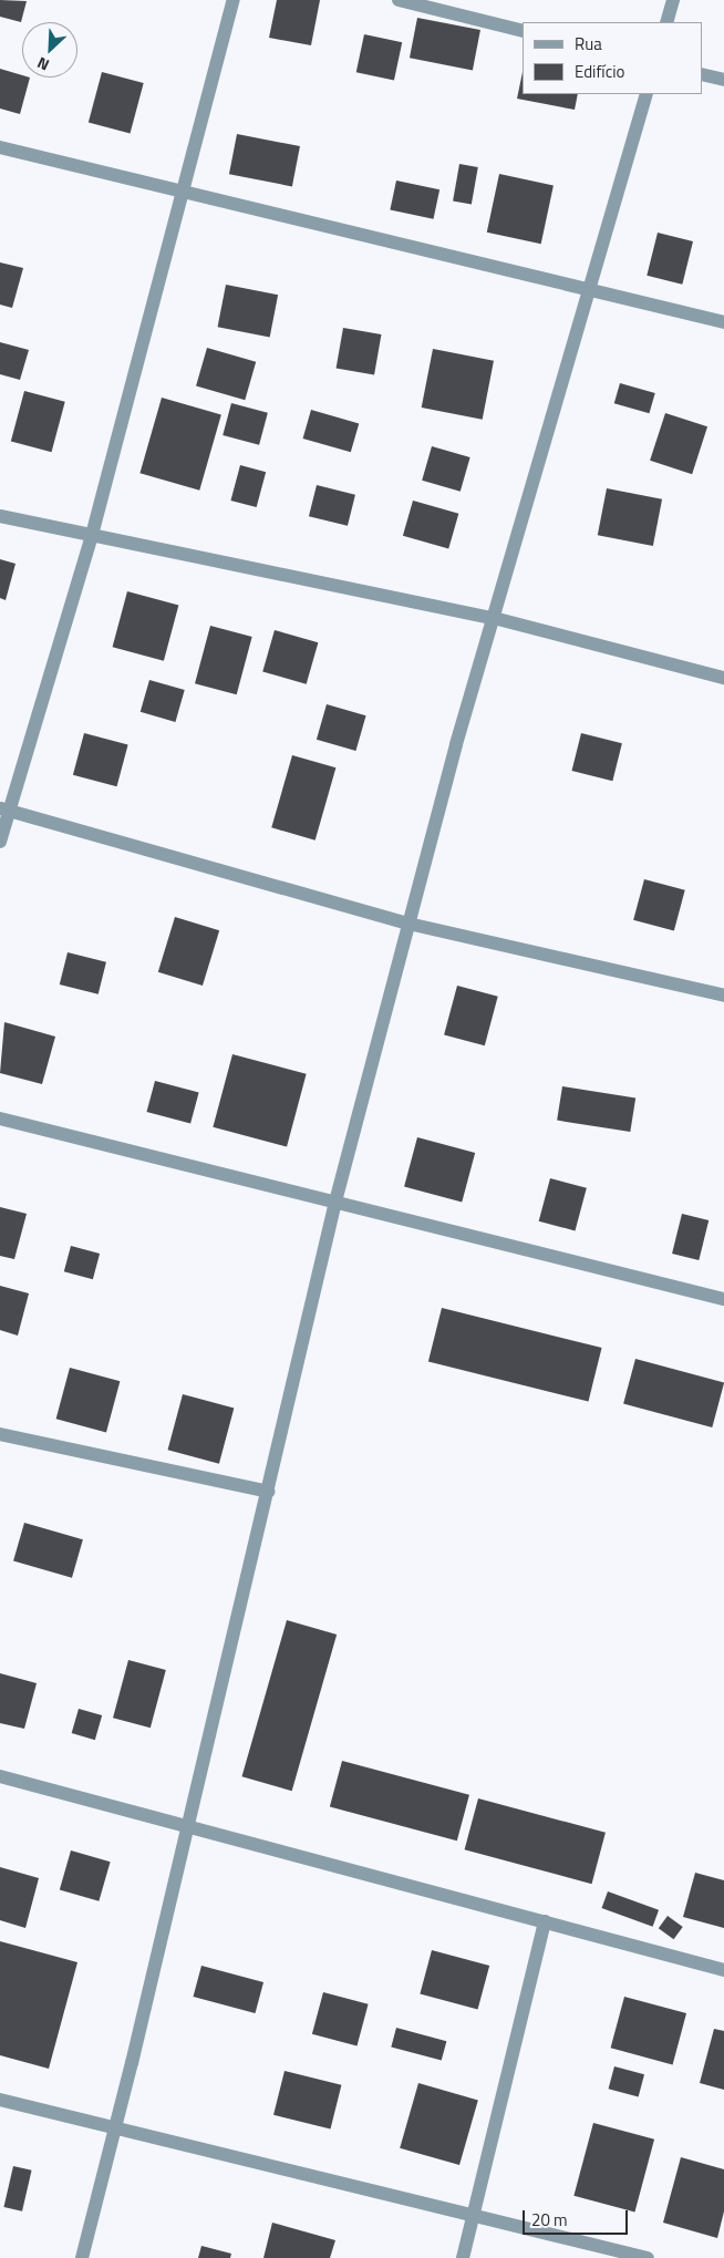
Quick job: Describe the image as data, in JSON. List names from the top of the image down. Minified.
{"legend":["Rua","Edifício"],"scale_bar":"20 m","north":"bottom left"}
